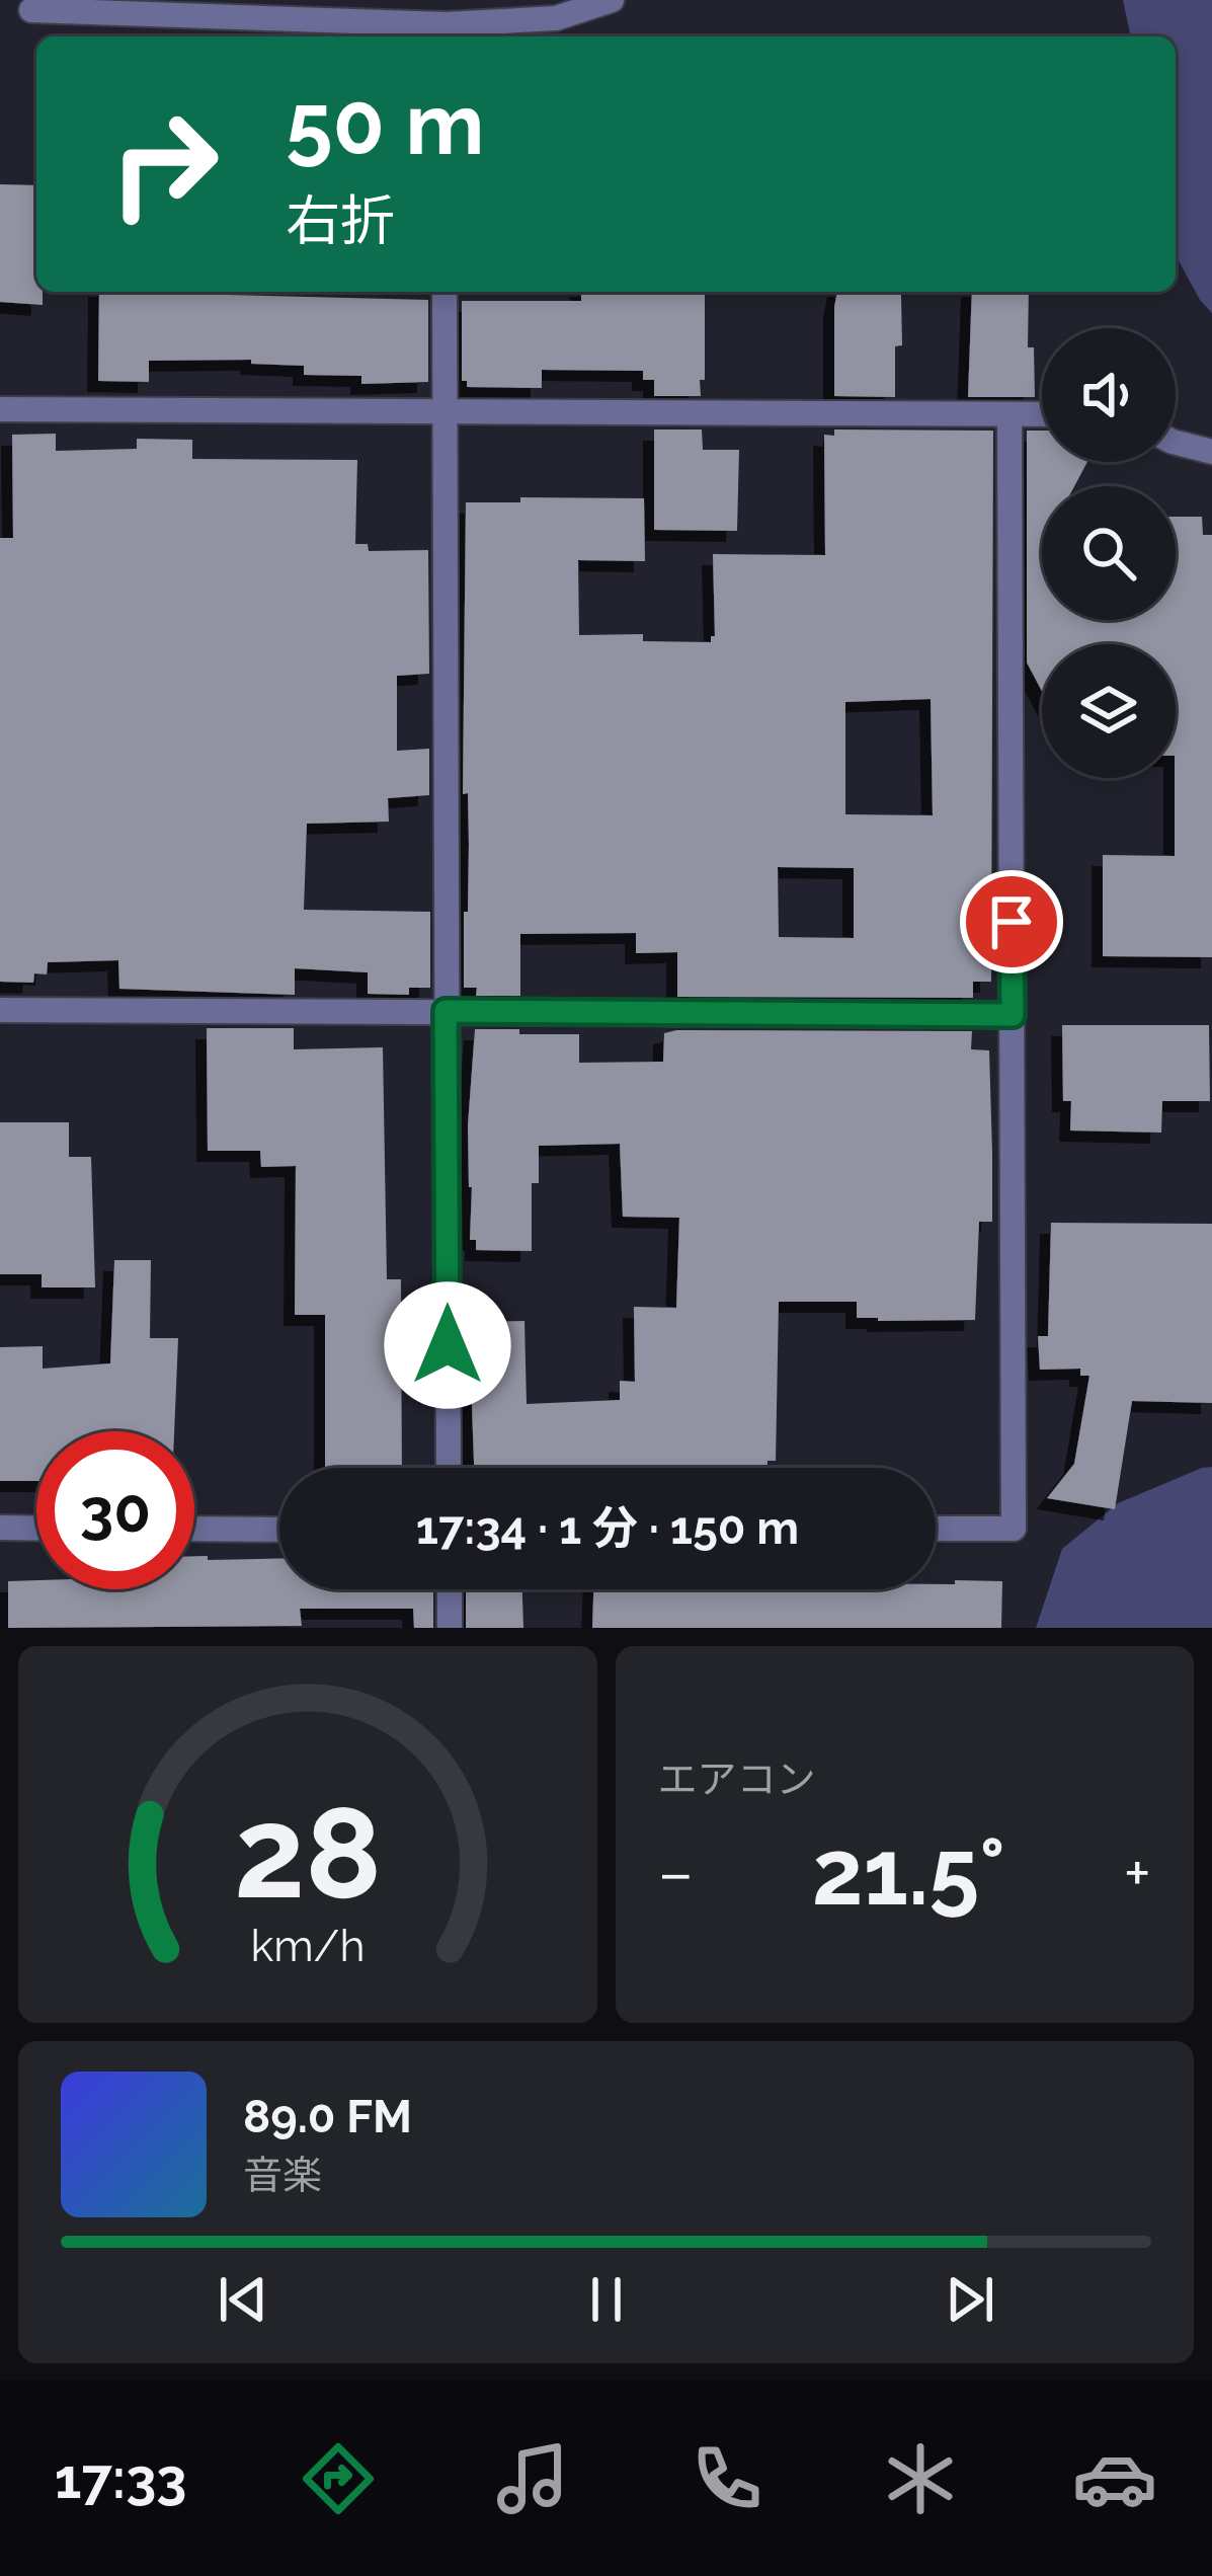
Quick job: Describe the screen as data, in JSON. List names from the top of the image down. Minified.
{"page":{"turn":["50 m","右折"],"limit":"30","trip":"17:34 · 1 分 · 150 m","tile":"エアコン","heat":["−","21.5°","+"],"song":["89.0 FM","音楽"],"tabs":"17:33","gauge":["28","km/h"]}}
